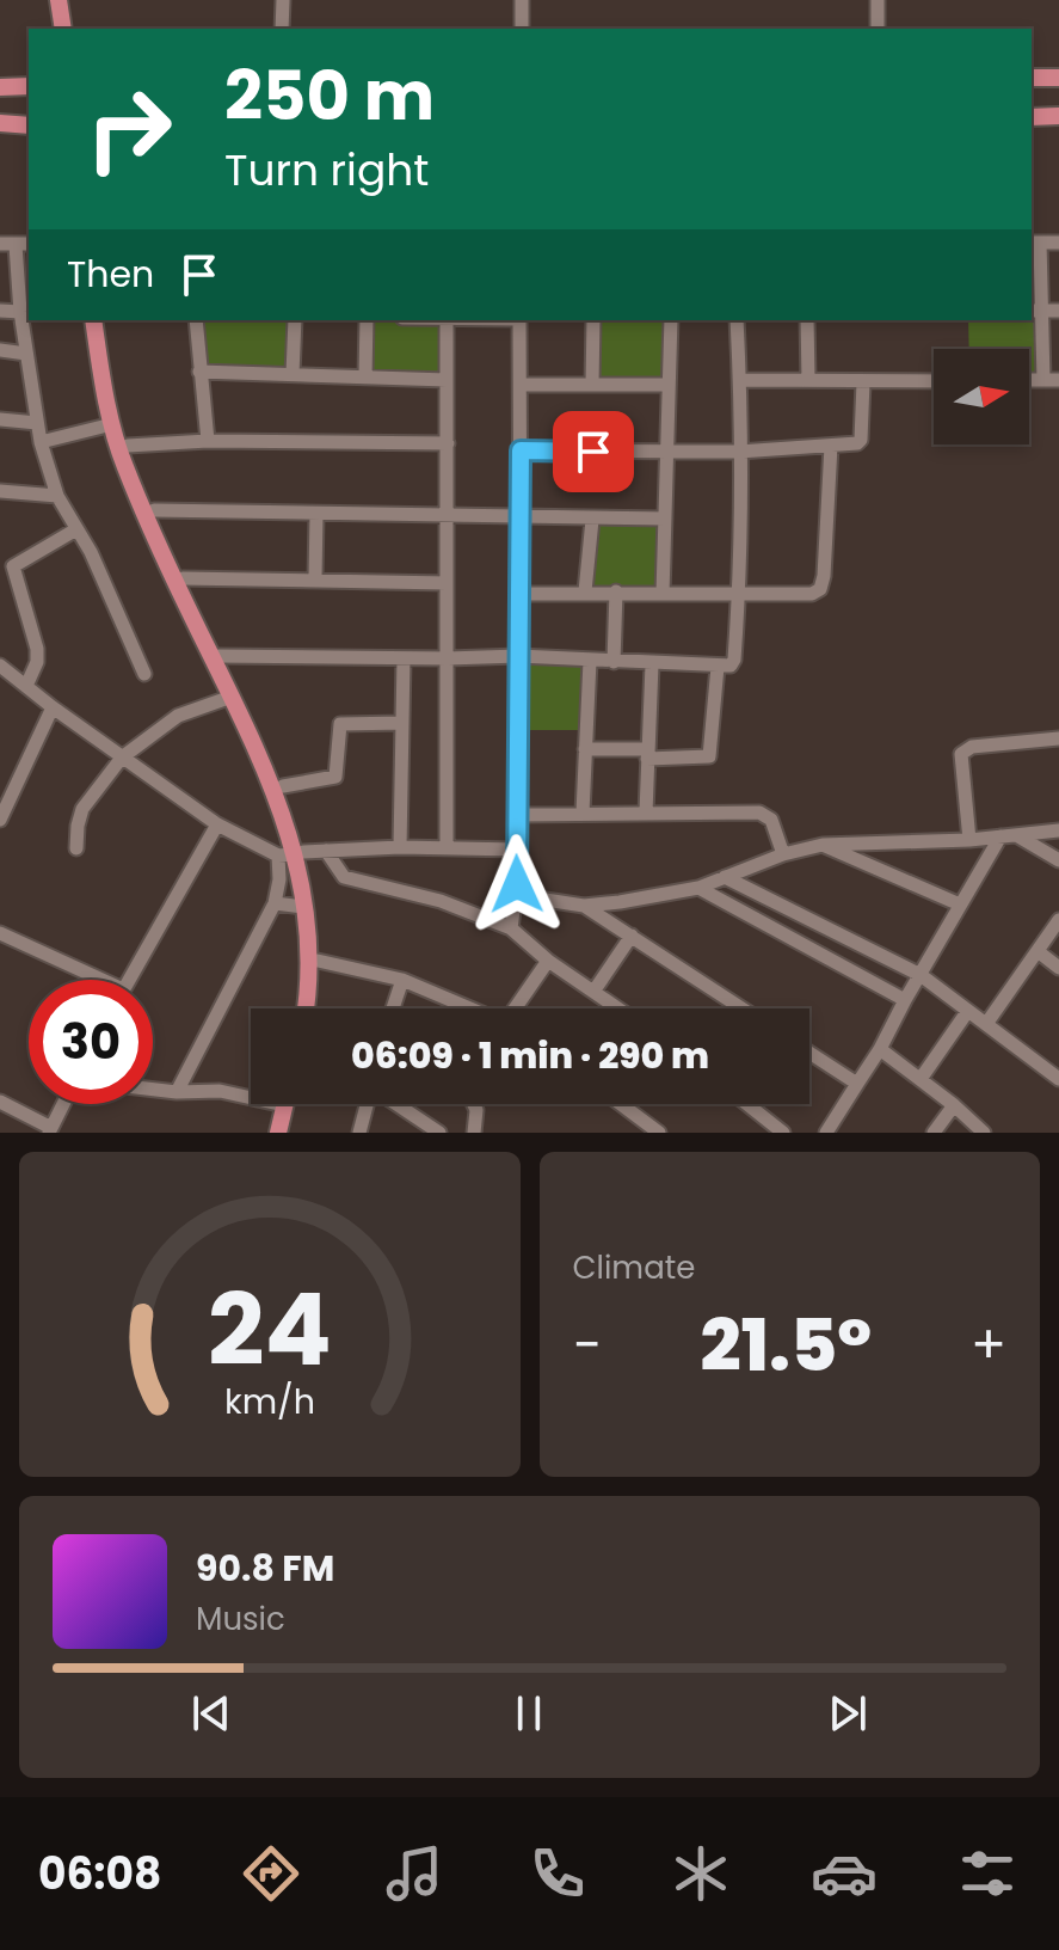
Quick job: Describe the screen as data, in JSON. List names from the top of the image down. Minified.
{"north":"right","page":{"turn":["250 m","Turn right"],"then":"Then","limit":"30","trip":"06:09 · 1 min · 290 m","tile":"Climate","heat":["−","21.5°","+"],"song":["90.8 FM","Music"],"tabs":"06:08","gauge":["24","km/h"]}}
